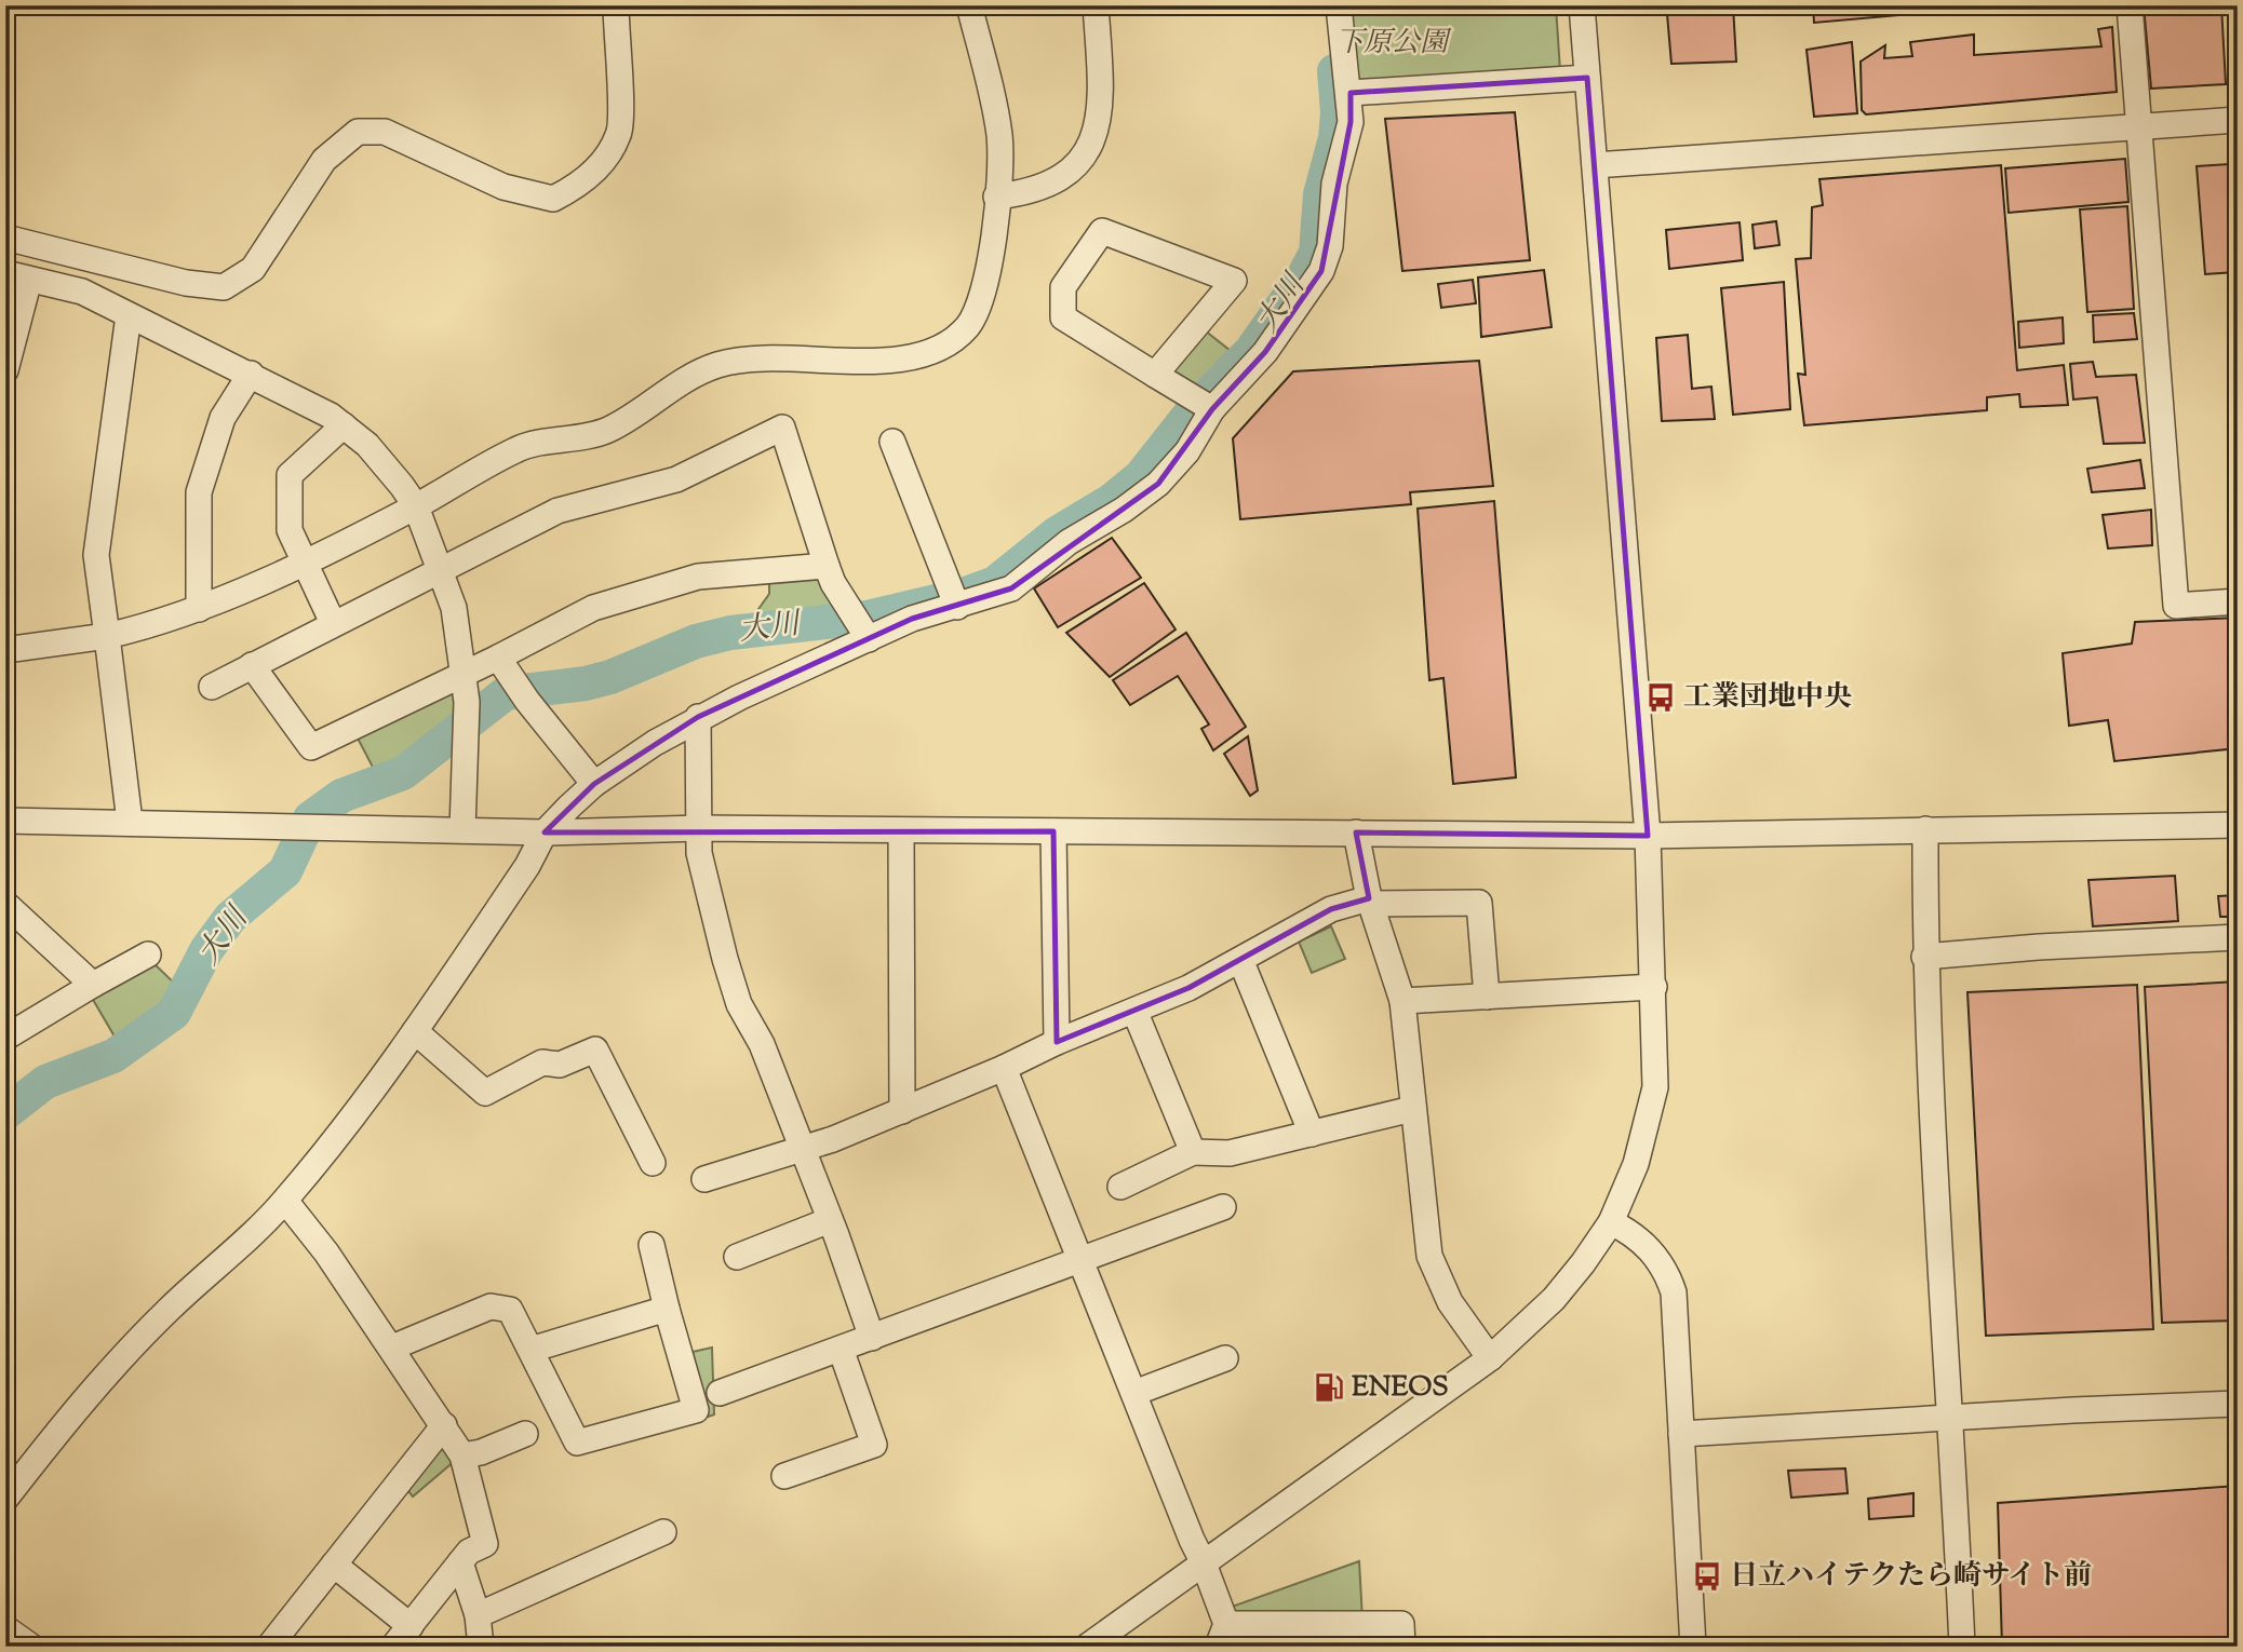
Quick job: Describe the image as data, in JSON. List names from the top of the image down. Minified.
{"water":["大川"],"parks":["下原公園"],"places":{"bus stop":["工業団地中央","日立ハイテクたら崎サイト前"],"fuel station":["ENEOS"]}}
